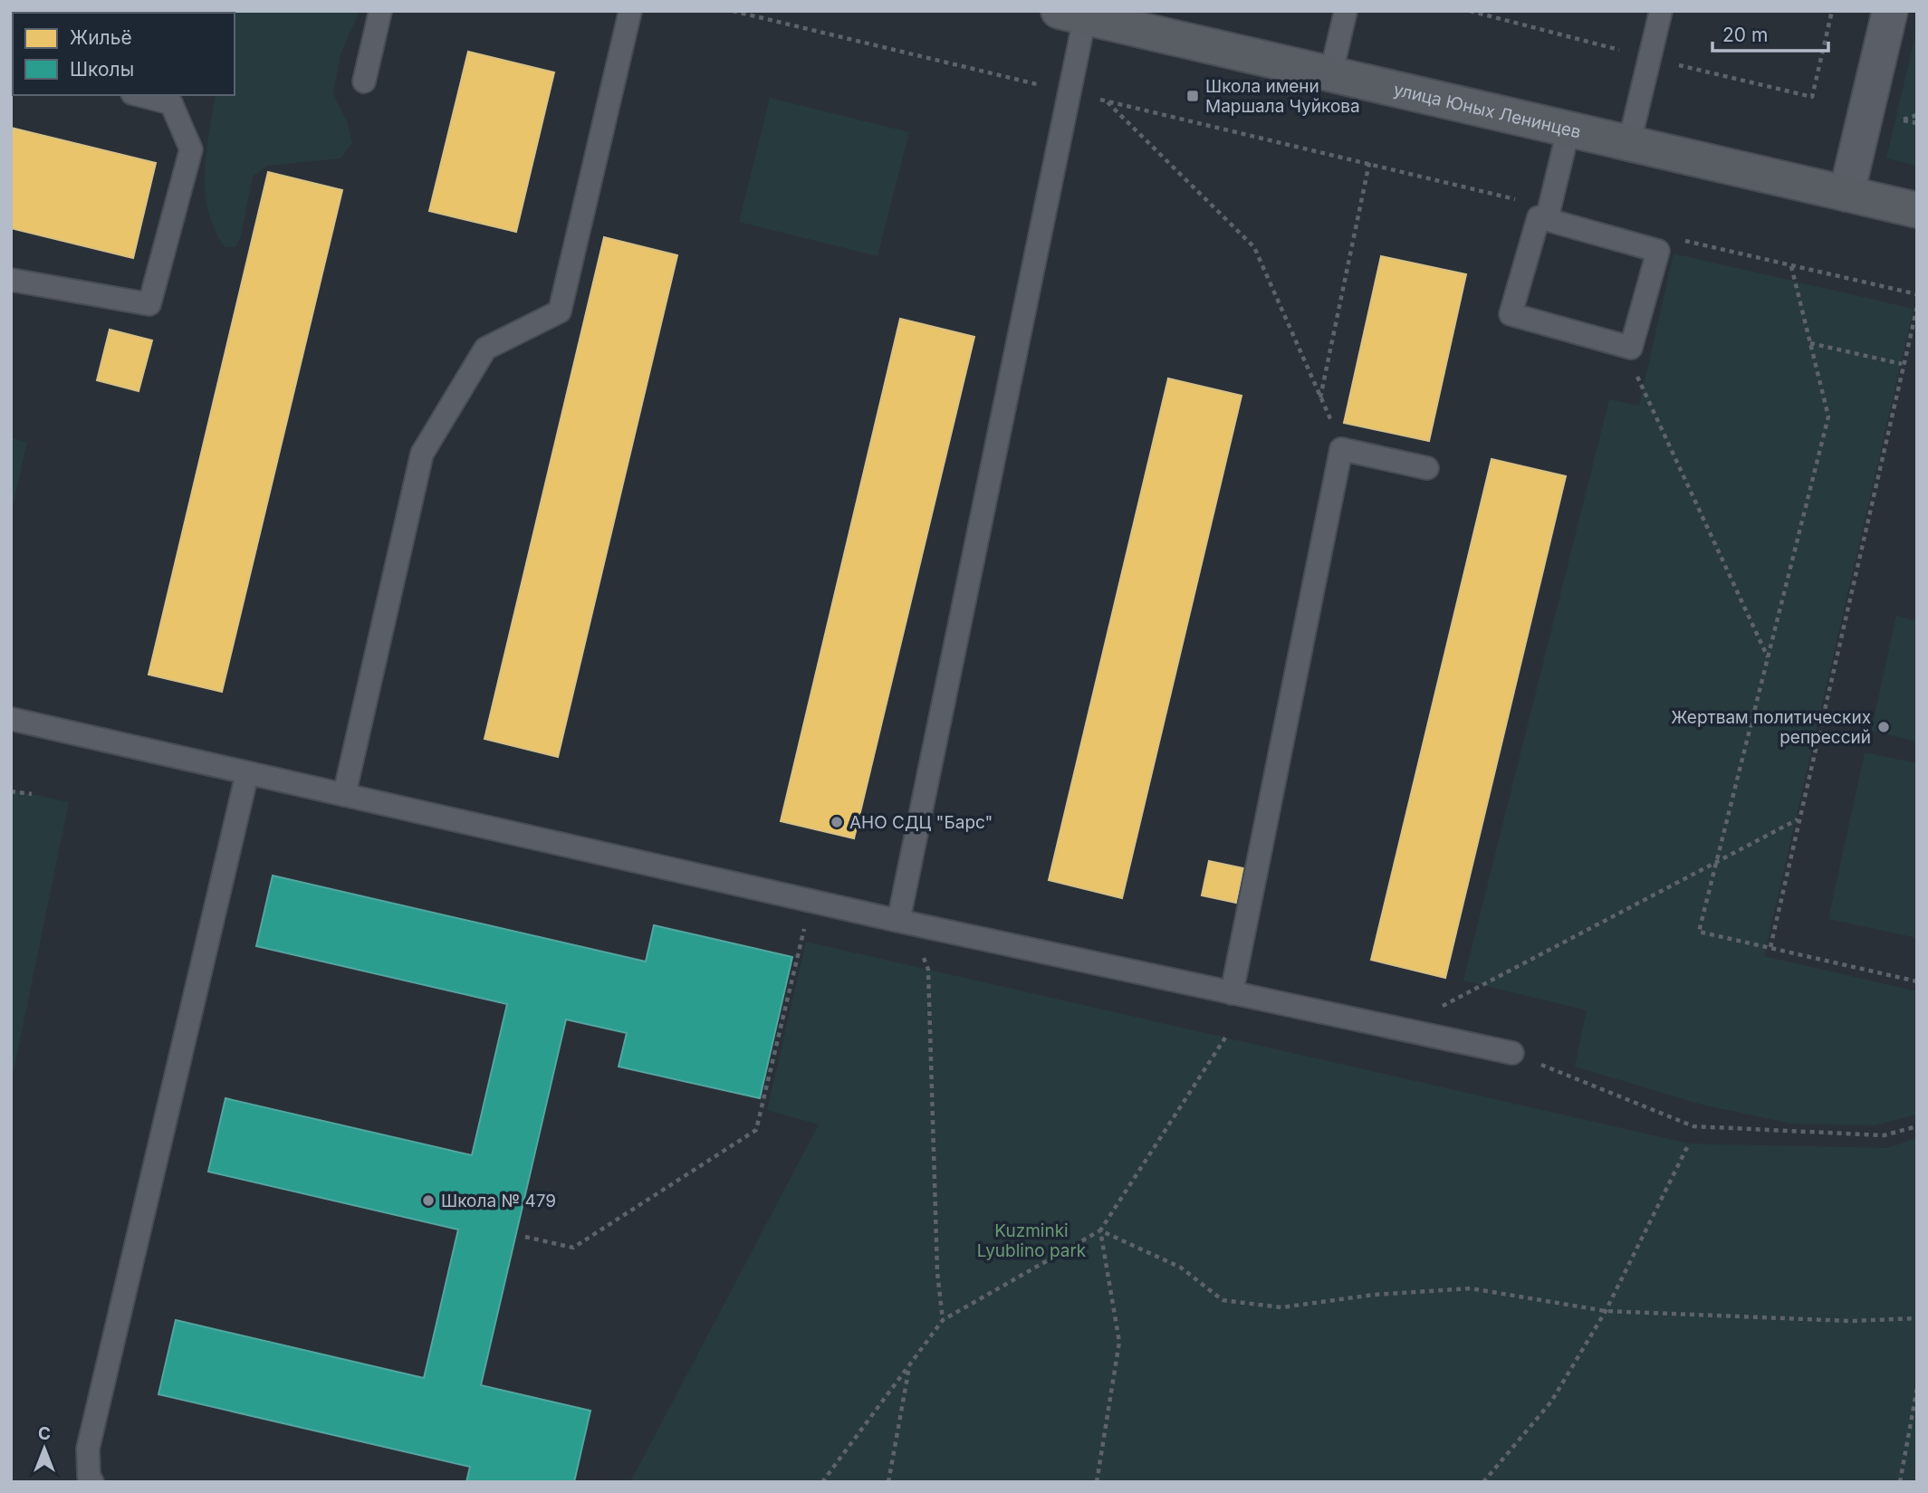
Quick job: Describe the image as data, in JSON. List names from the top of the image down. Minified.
{"streets":{"main road":["улица Юных Ленинцев"]},"parks":["Kuzminki Lyublino park"],"places":{"transit":["Школа имени Маршала Чуйкова"],"other":["Жертвам политических репрессий","АНО СДЦ \"Барс\"","Школа № 479"]},"legend":["Жильё","Школы"],"scale_bar":"20 m","north":"top"}
